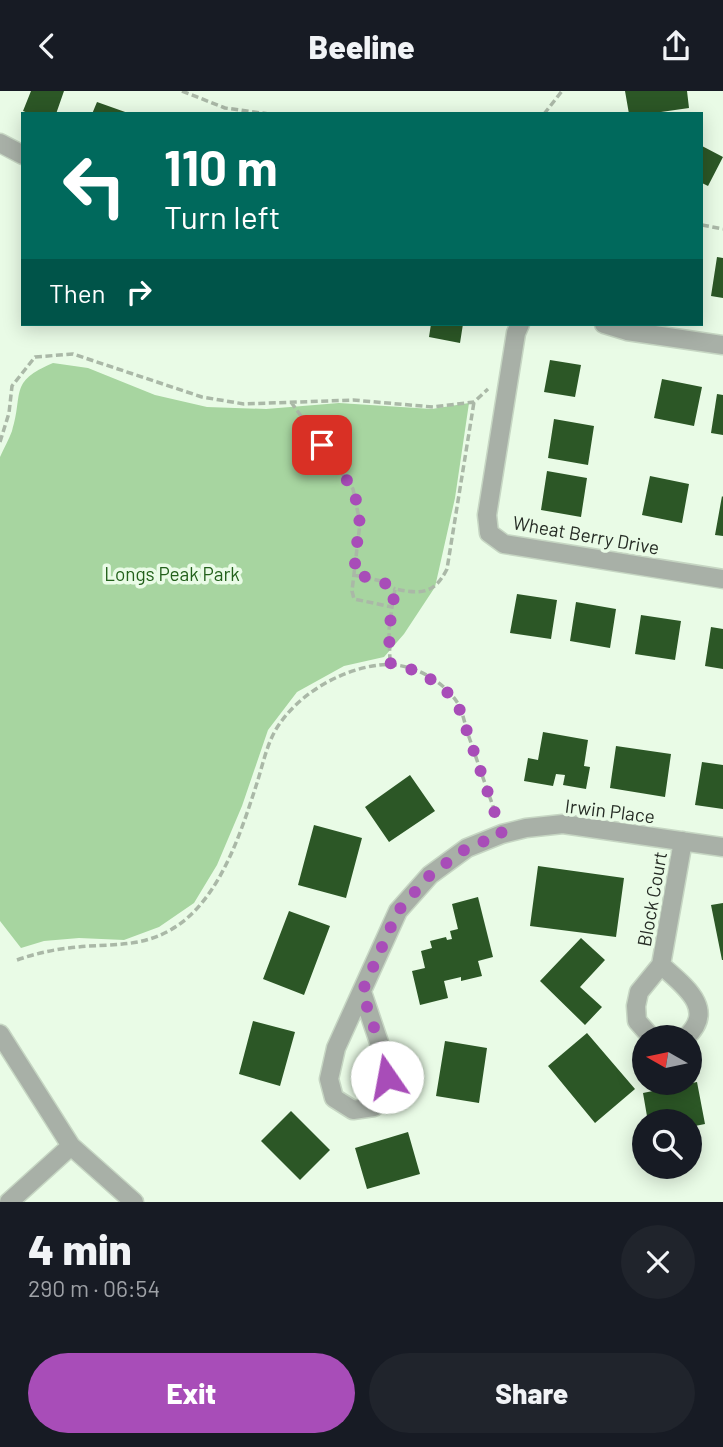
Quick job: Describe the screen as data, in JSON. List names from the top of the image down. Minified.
{"streets":{"street":["Wheat Berry Drive","Irwin Place","Block Court"]},"crossings":[["Irwin Place","Block Court"]],"parks":["Longs Peak Park"],"north":"left","page":{"header":"Beeline","turn":["110 m","Turn left"],"then":"Then","heading":["4 min","290 m · 06:54"],"buttons":["Exit","Share"]}}
